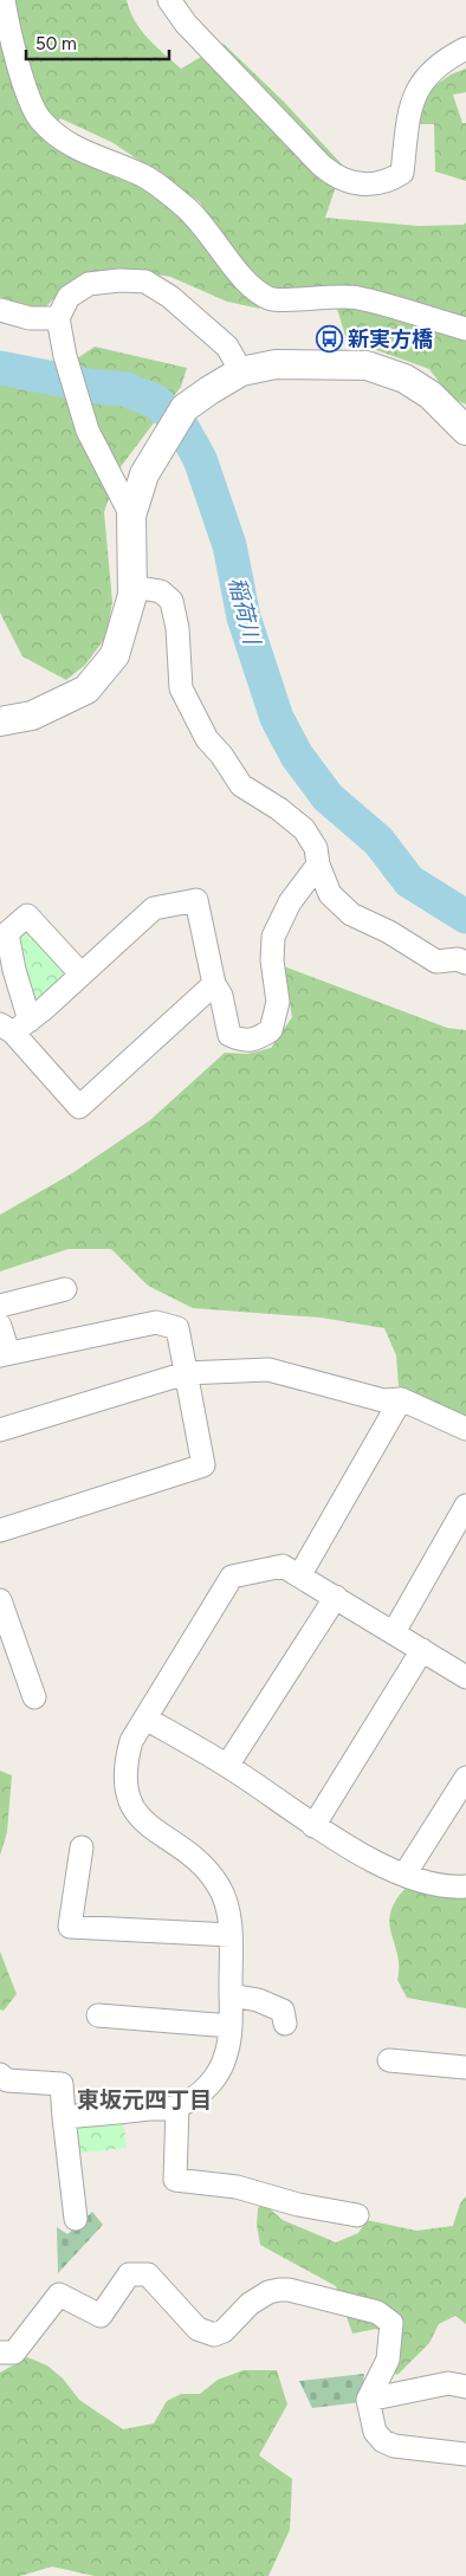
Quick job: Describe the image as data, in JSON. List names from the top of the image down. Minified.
{"districts":["東坂元四丁目"],"water":["稲荷川"],"places":{"bus stop":["新実方橋"]},"scale_bar":"50 m"}
